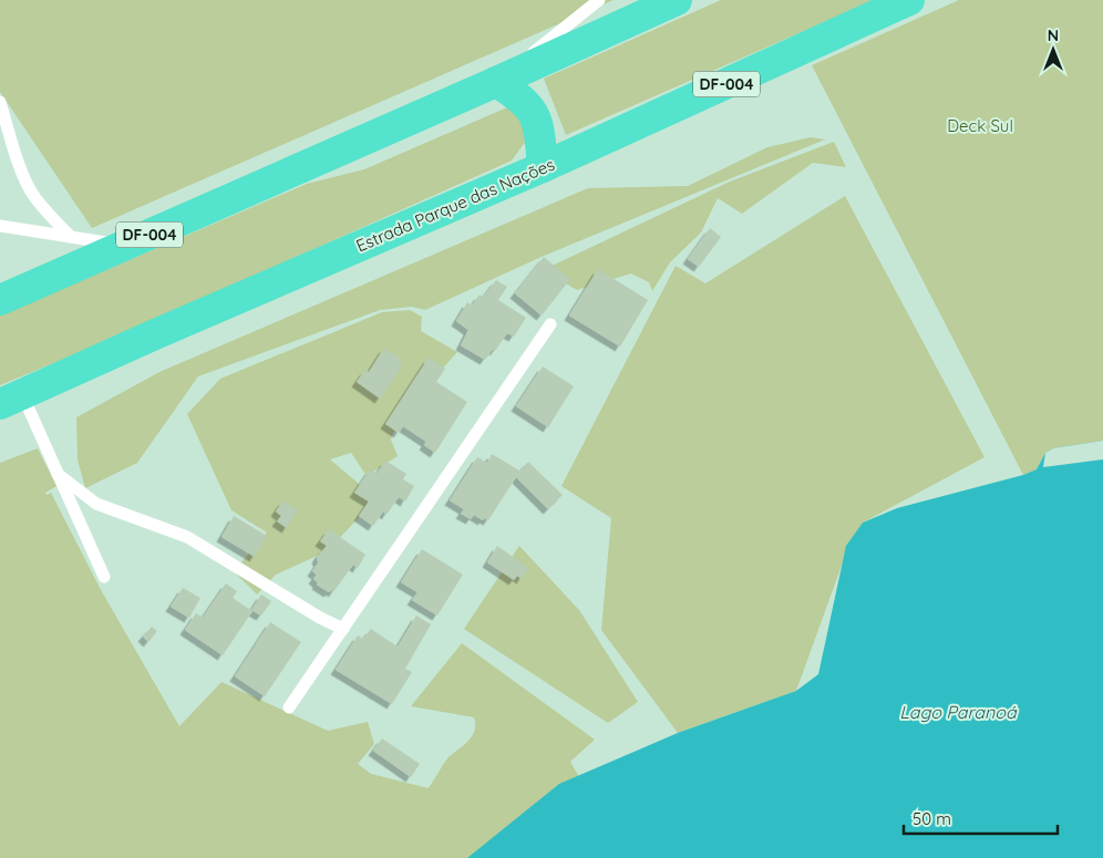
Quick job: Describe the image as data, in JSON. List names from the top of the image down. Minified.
{"streets":{"highway":["DF-004","Estrada Parque das Nações"]},"water":["Lago Paranoá"],"parks":["Deck Sul"],"scale_bar":"50 m","north":"top"}
